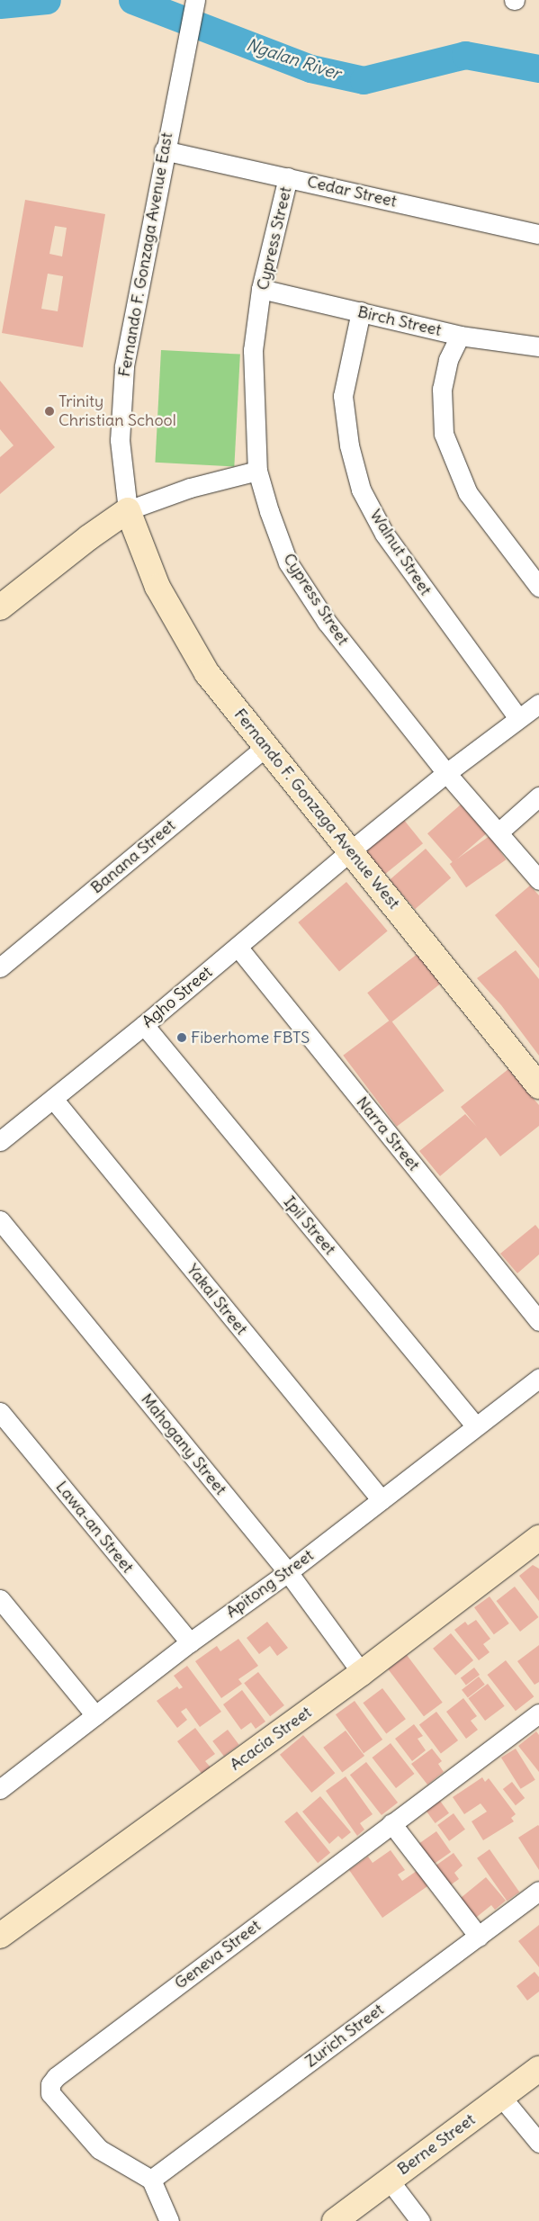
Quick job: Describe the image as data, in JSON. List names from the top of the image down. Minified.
{"streets":{"street":["Cedar Street","Cypress Street","Fernando F. Gonzaga Avenue East","Birch Street","Walnut Street","Fernando F. Gonzaga Avenue West","Banana Street","Agho Street","Narra Street","Ipil Street","Yakal Street","Mahogany Street","Lawa-an Street","Apitong Street","Acacia Street","Geneva Street","Zurich Street","Berne Street"]},"crossings":[["Cedar Street","Cypress Street"],["Cedar Street","Fernando F. Gonzaga Avenue East"],["Cypress Street","Birch Street"],["Cypress Street","Agho Street"],["Fernando F. Gonzaga Avenue East","Fernando F. Gonzaga Avenue West"],["Birch Street","Walnut Street"],["Walnut Street","Agho Street"],["Fernando F. Gonzaga Avenue West","Banana Street"],["Fernando F. Gonzaga Avenue West","Agho Street"],["Agho Street","Narra Street"],["Agho Street","Ipil Street"],["Agho Street","Yakal Street"],["Ipil Street","Apitong Street"],["Yakal Street","Apitong Street"],["Mahogany Street","Apitong Street"],["Mahogany Street","Acacia Street"],["Lawa-an Street","Apitong Street"],["Geneva Street","Zurich Street"]],"water":["Ngalan River"],"places":["Trinity Christian School","Fiberhome FBTS"]}
